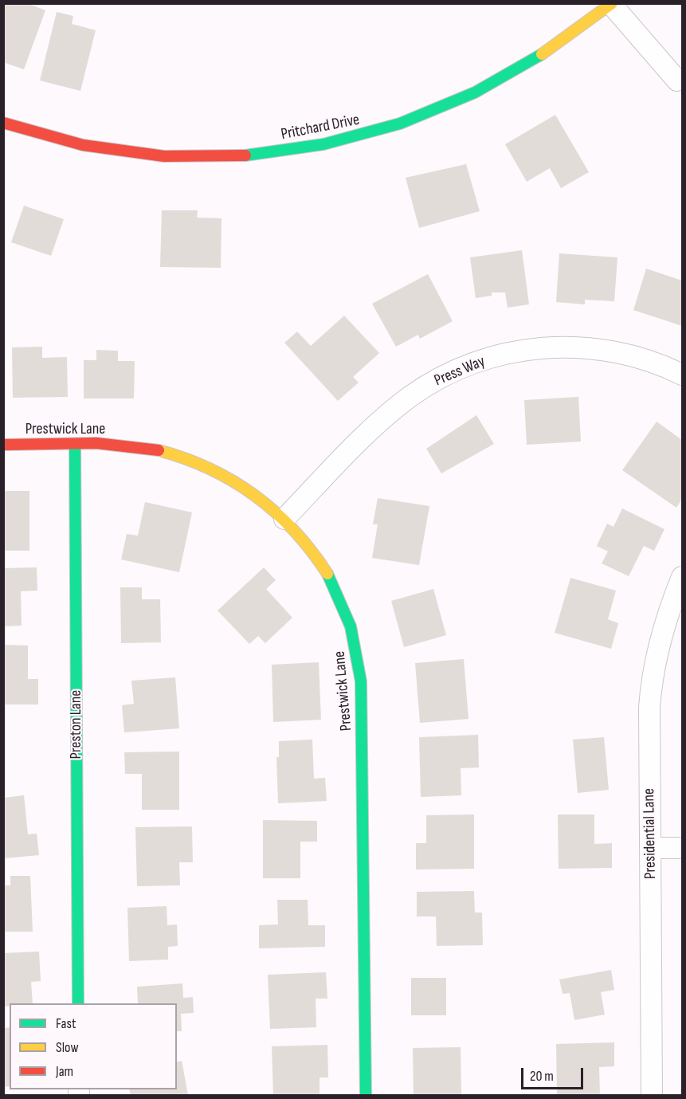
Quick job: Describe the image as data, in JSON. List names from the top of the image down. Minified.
{"streets":{"street":["Pritchard Drive","Press Way","Prestwick Lane","Preston Lane","Presidential Lane"]},"crossings":[["Press Way","Prestwick Lane"],["Prestwick Lane","Preston Lane"]],"legend":["Fast","Slow","Jam"],"scale_bar":"20 m"}
